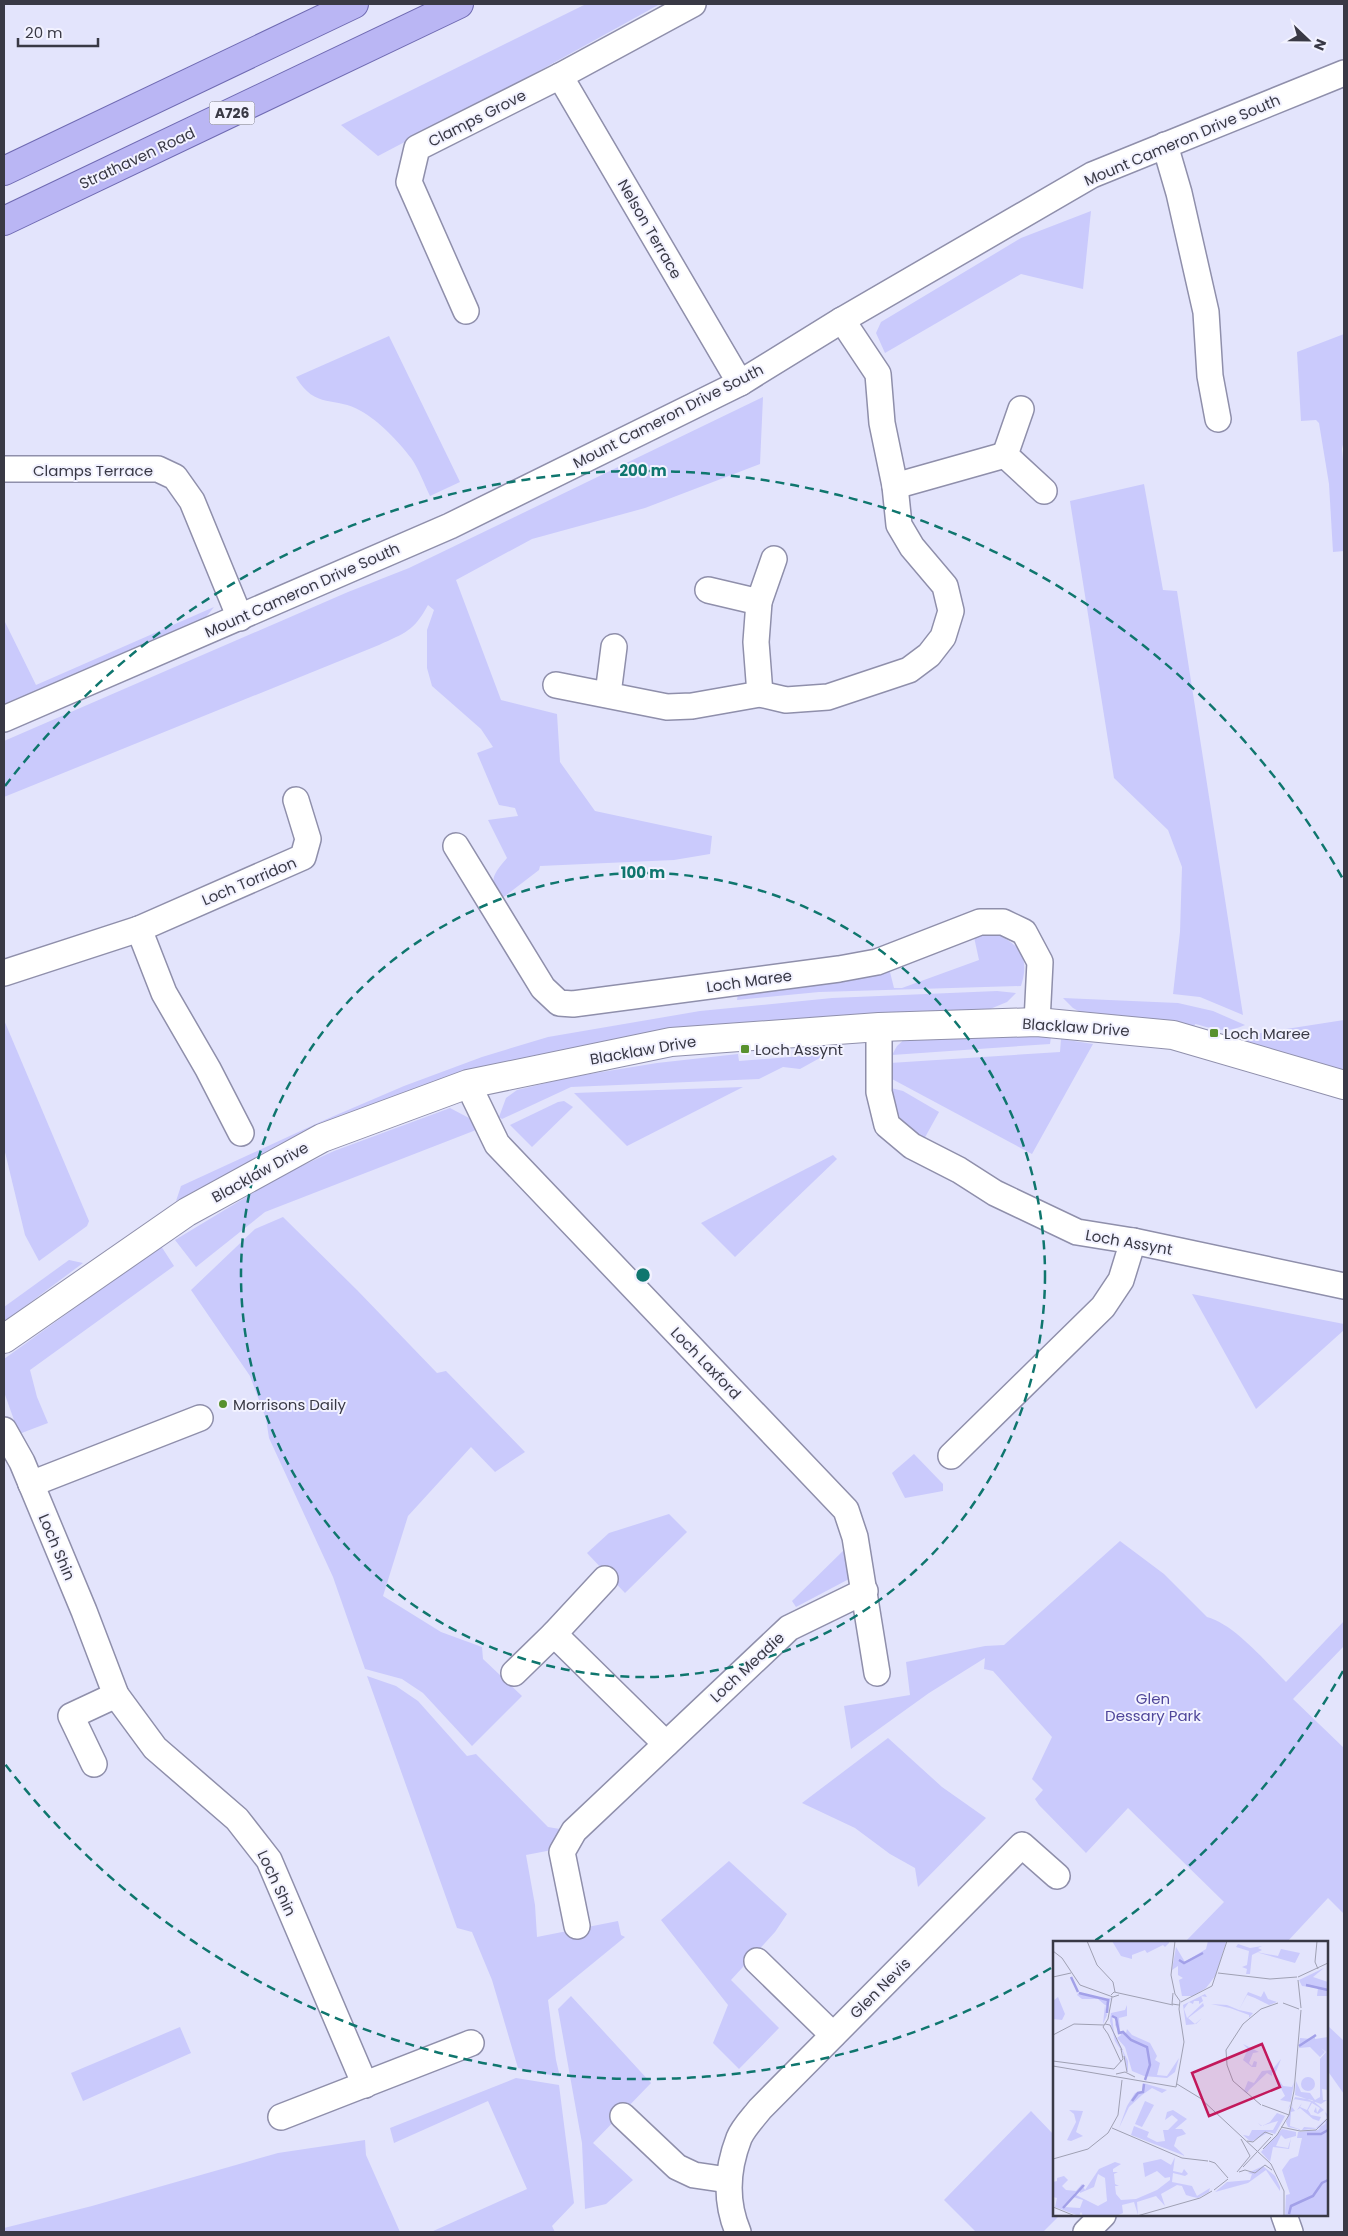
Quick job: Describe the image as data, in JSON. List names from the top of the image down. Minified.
{"streets":{"main road":["A726","Strathaven Road"],"street":["Clamps Grove","Mount Cameron Drive South","Nelson Terrace","Clamps Terrace","Loch Torridon","Loch Maree","Blacklaw Drive","Loch Assynt","Loch Laxford","Loch Shin","Loch Meadie","Glen Nevis"]},"crossings":[["Clamps Grove","Nelson Terrace"],["Mount Cameron Drive South","Nelson Terrace"],["Mount Cameron Drive South","Clamps Terrace"],["Loch Maree","Blacklaw Drive"],["Blacklaw Drive","Loch Assynt"],["Blacklaw Drive","Loch Laxford"],["Loch Laxford","Loch Meadie"]],"parks":["Glen Dessary Park"],"places":{"transit":["Loch Maree","Loch Assynt"],"other":["Morrisons Daily"]},"scale_bar":"20 m","north":"right","rings":["200 m","100 m"]}
